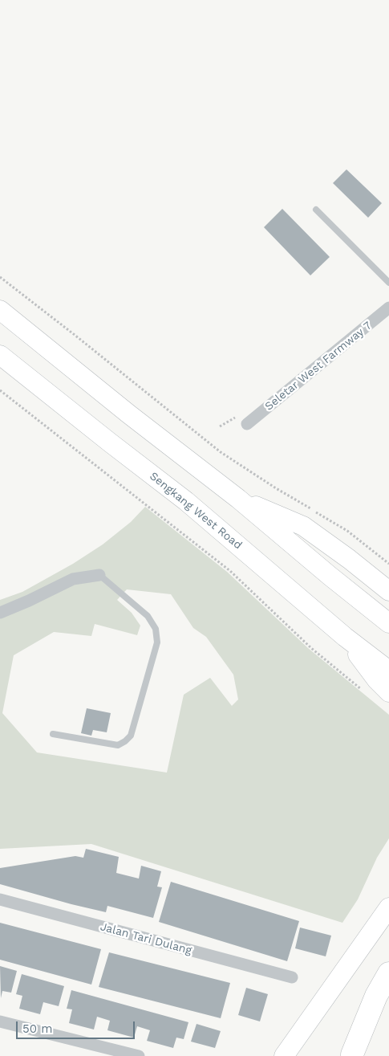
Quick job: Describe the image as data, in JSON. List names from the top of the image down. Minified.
{"streets":{"main road":["Sengkang West Road"],"street":["Seletar West Farmway 7","Jalan Tari Dulang"]},"scale_bar":"50 m"}
